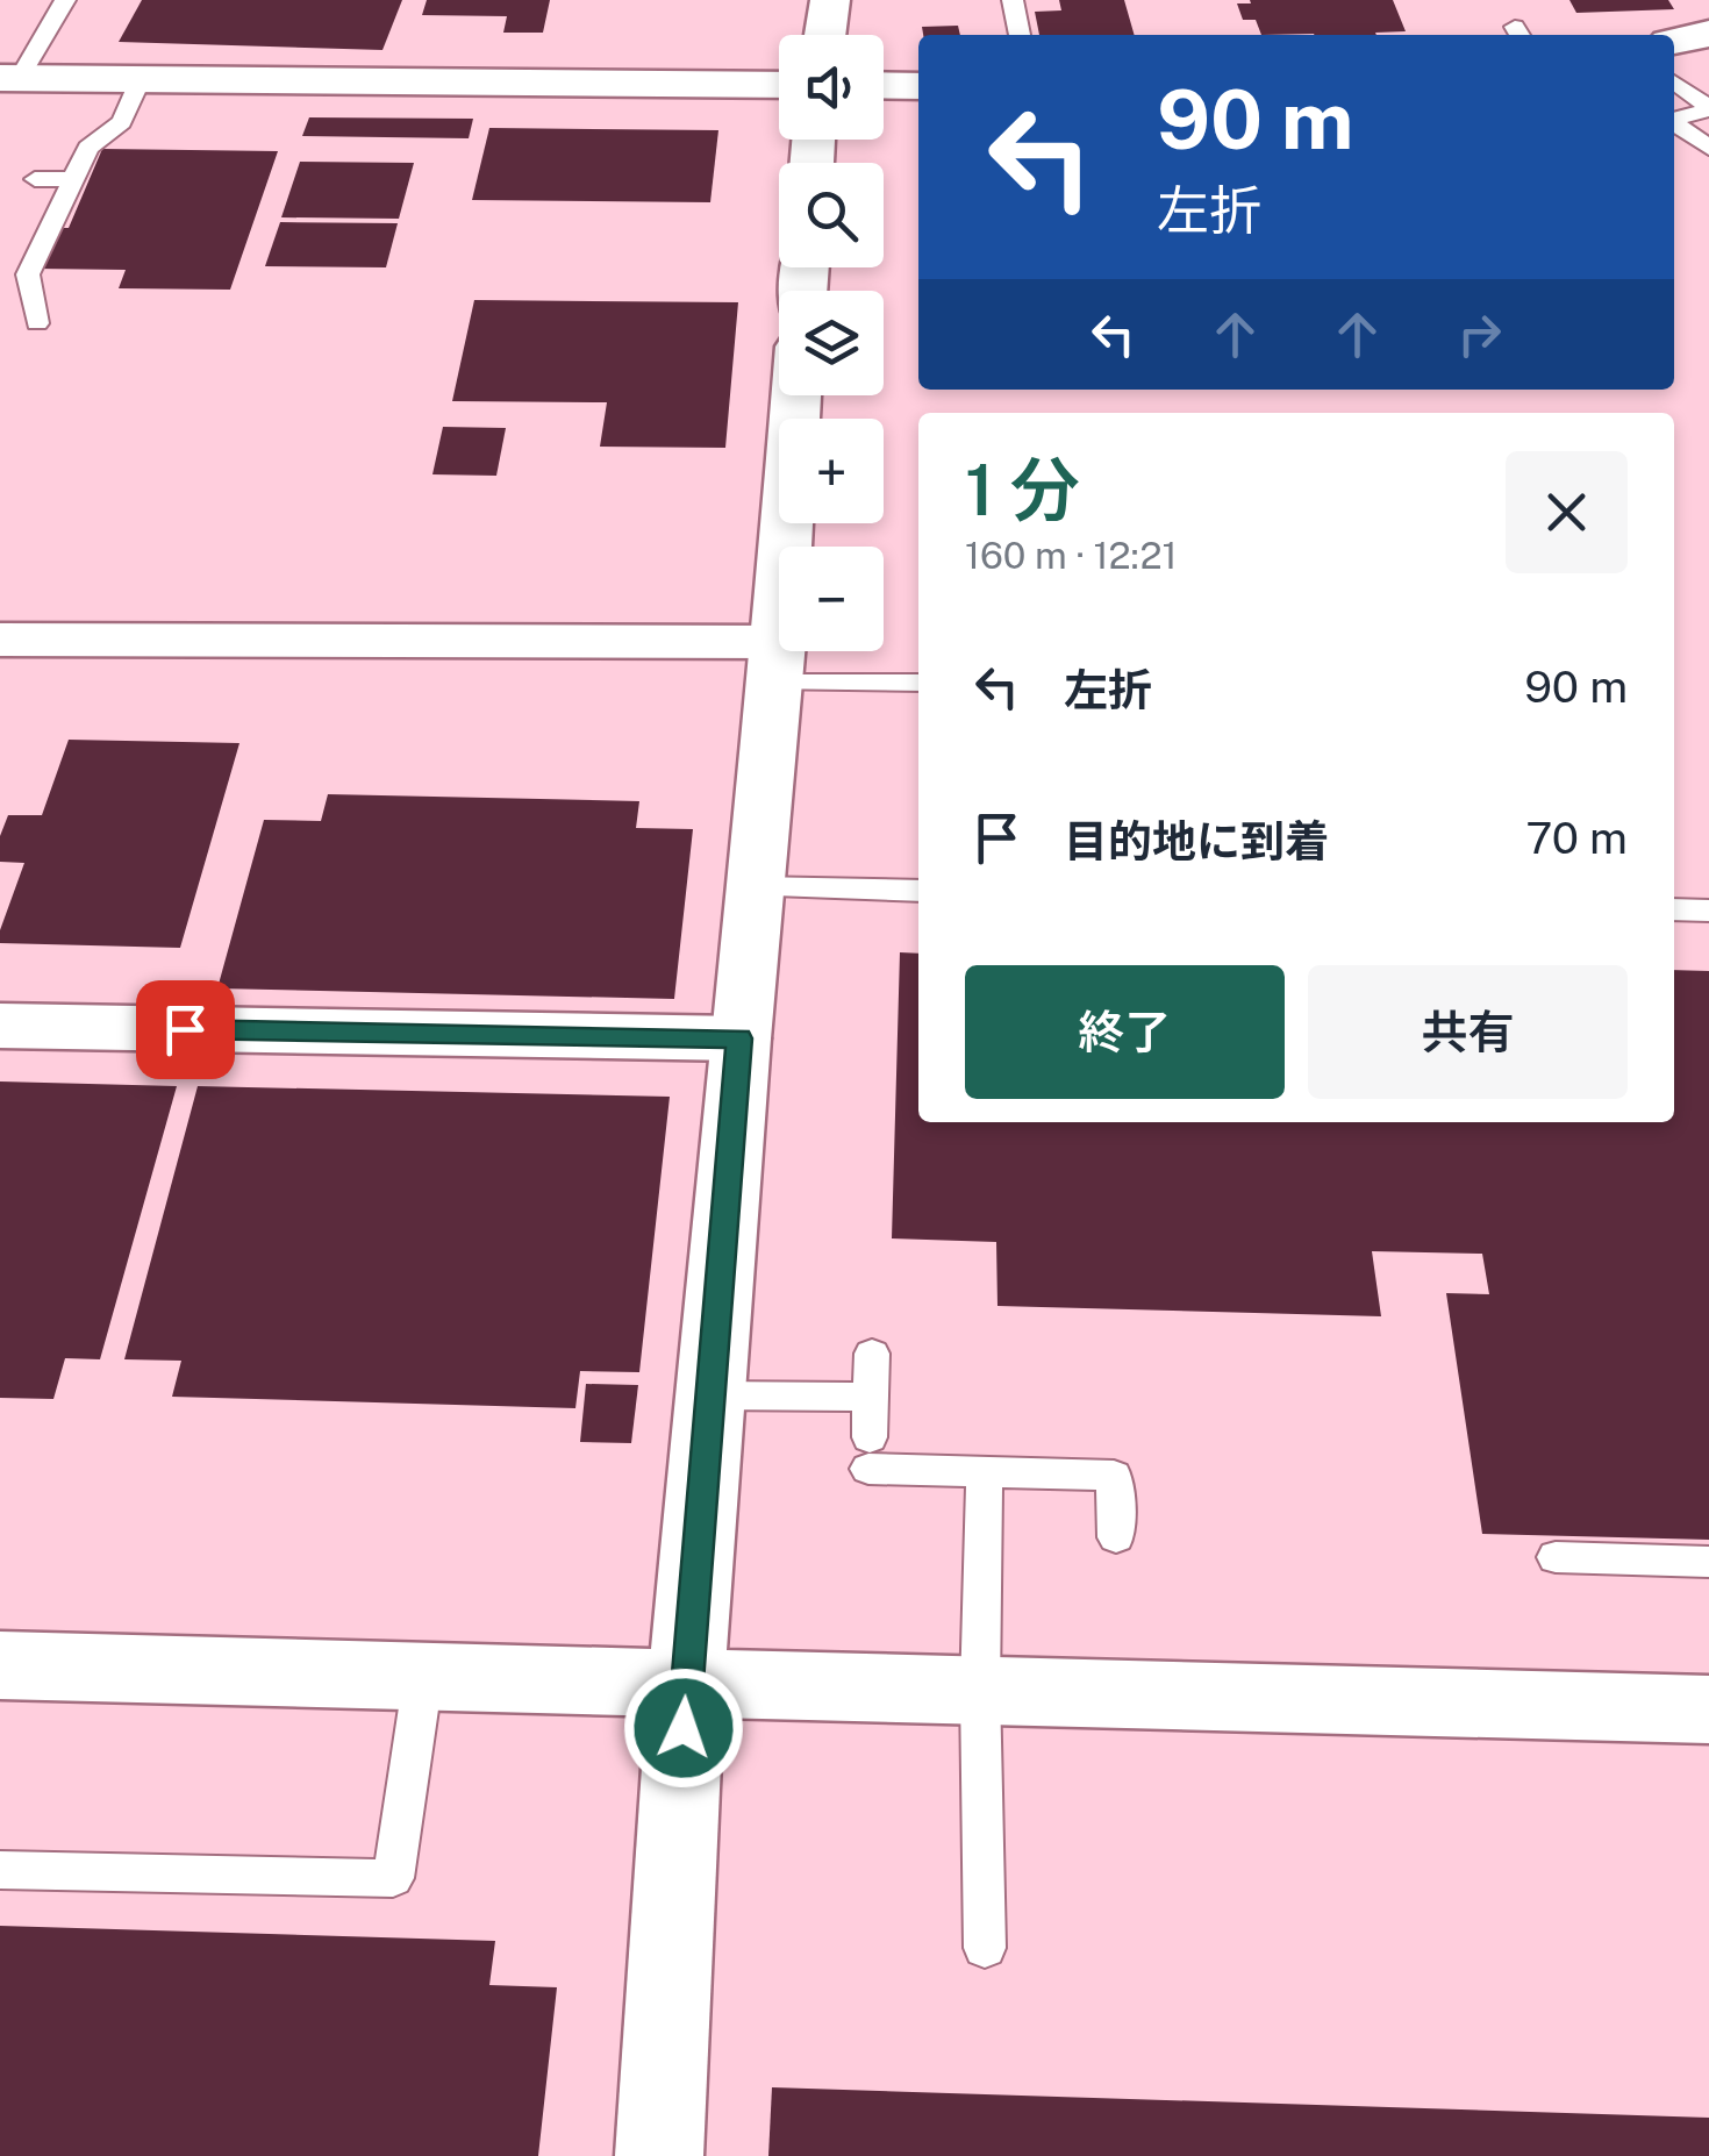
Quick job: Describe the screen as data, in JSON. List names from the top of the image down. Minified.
{"page":{"map_buttons":["+","−"],"turn":["90 m","左折"],"heading":["1 分","160 m · 12:21"],"list":[{"name":"左折","value":"90 m"},{"name":"目的地に到着","value":"70 m"}],"buttons":["終了","共有"]}}
